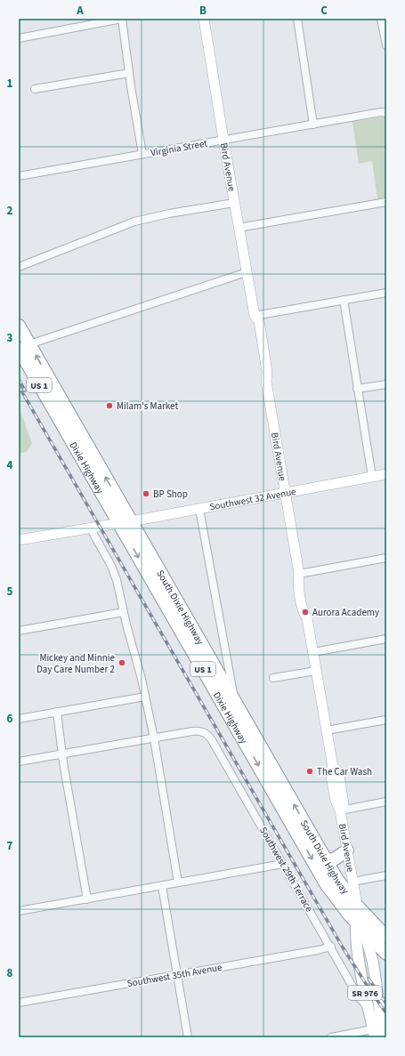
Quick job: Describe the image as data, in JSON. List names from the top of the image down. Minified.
{"streets":{"highway":["US 1","Dixie Highway","South Dixie Highway"],"main road":["SR 976"],"street":["Virginia Street","Bird Avenue","Southwest 32 Avenue","Southwest 29th Terrace","Southwest 35th Avenue"]},"crossings":[["Virginia Street","Bird Avenue"],["Bird Avenue","Southwest 32 Avenue"],["Bird Avenue","South Dixie Highway"],["Bird Avenue","SR 976"],["US 1","Dixie Highway"],["US 1","SR 976"],["Dixie Highway","Southwest 32 Avenue"],["Dixie Highway","South Dixie Highway"],["Dixie Highway","SR 976"],["Southwest 32 Avenue","South Dixie Highway"],["South Dixie Highway","SR 976"],["Southwest 29th Terrace","Southwest 35th Avenue"],["Southwest 29th Terrace","SR 976"]],"one_way":["Dixie Highway","South Dixie Highway"],"places":["Milam's Market","BP Shop","Aurora Academy","Mickey and Minnie Day Care Number 2","The Car Wash"],"grid":{"columns":["A","B","C"],"rows":["1","2","3","4","5","6","7","8"]}}
